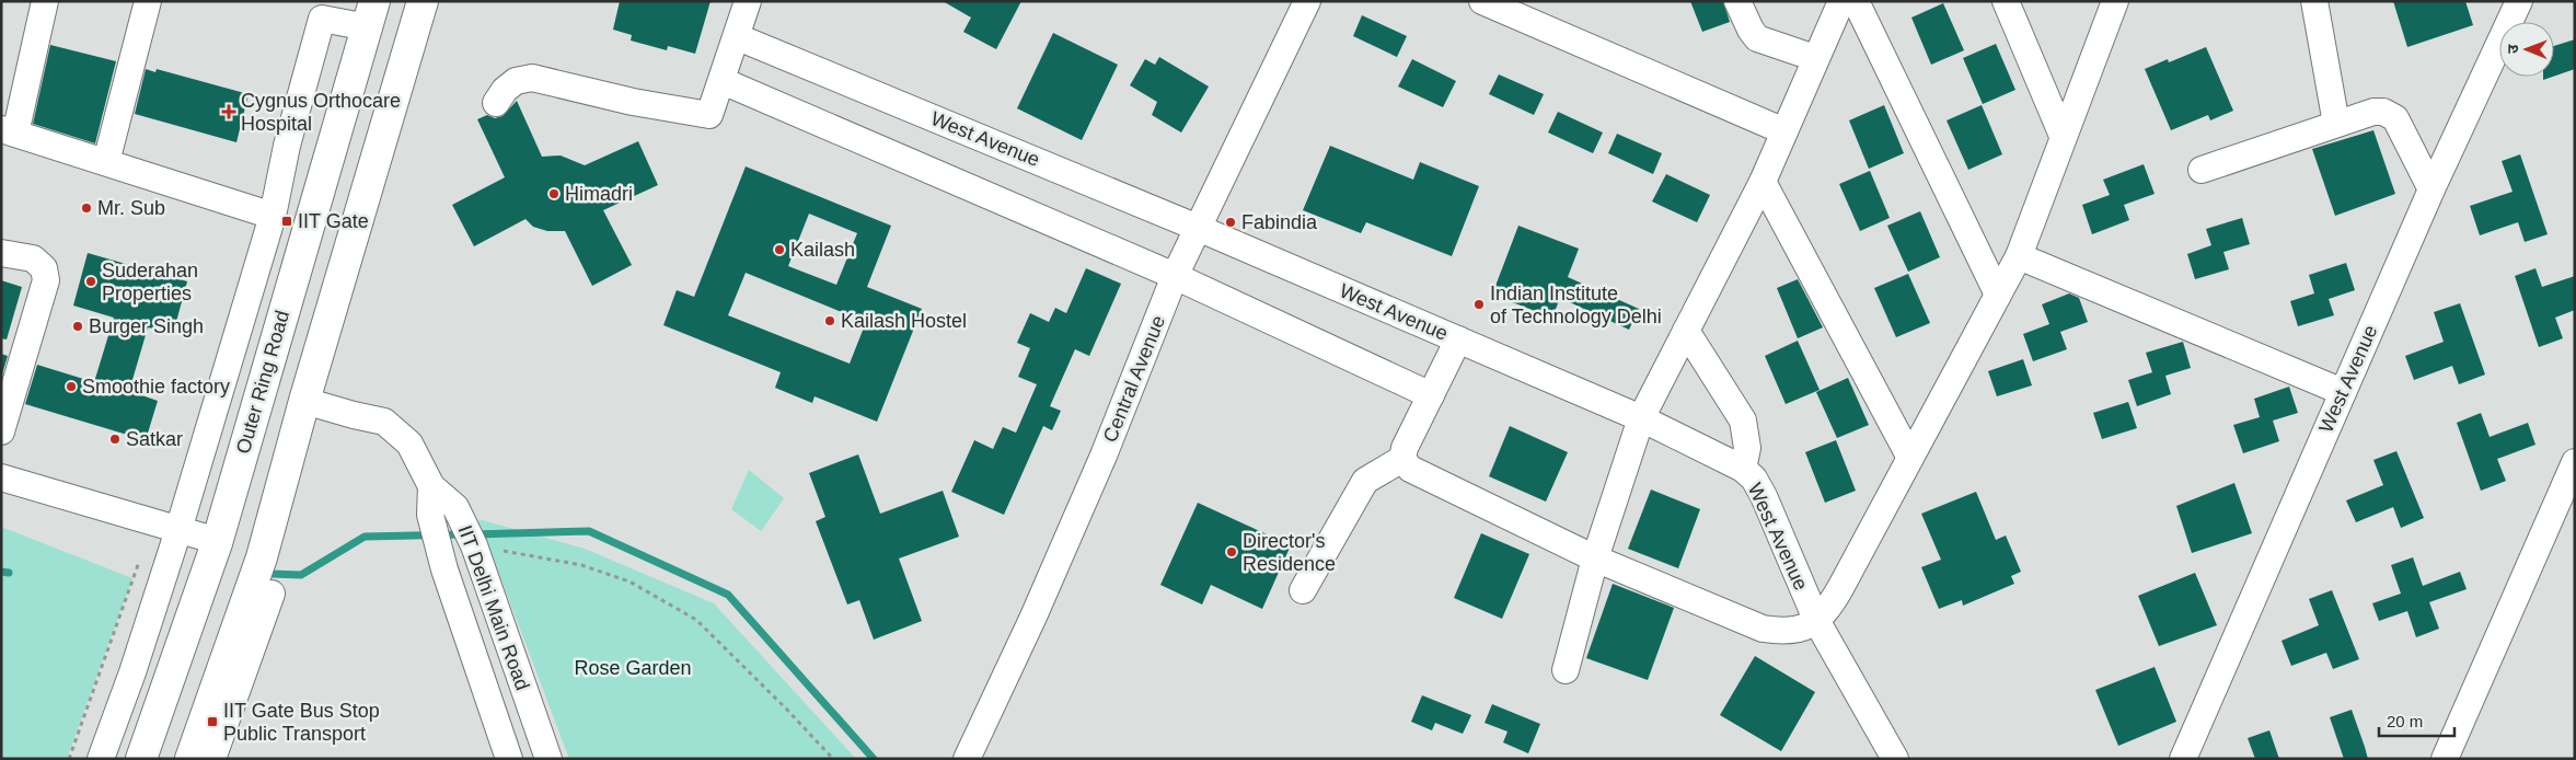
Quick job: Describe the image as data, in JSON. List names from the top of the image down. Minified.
{"streets":{"main road":["Outer Ring Road"],"street":["West Avenue","Central Avenue","IIT Delhi Main Road"]},"crossings":[["West Avenue","Central Avenue"]],"parks":["Rose Garden"],"places":{"health":["Cygnus Orthocare Hospital"],"other":["Himadri","Mr. Sub","Fabindia","Kailash","Suderahan Properties","Indian Institute of Technology Delhi","Kailash Hostel","Burger Singh","Smoothie factory","Satkar","Director's Residence"],"transit":["IIT Gate","IIT Gate Bus Stop Public Transport"]},"scale_bar":"20 m","north":"left"}
